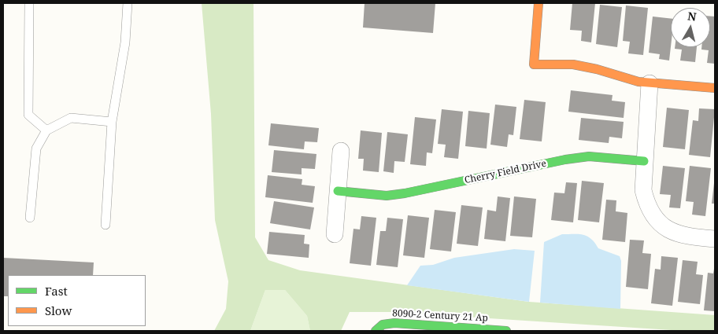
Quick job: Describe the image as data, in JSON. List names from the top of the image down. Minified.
{"streets":{"street":["Cherry Field Drive","8090-2 Century 21 Ap"]},"legend":["Fast","Slow"],"north":"top"}
